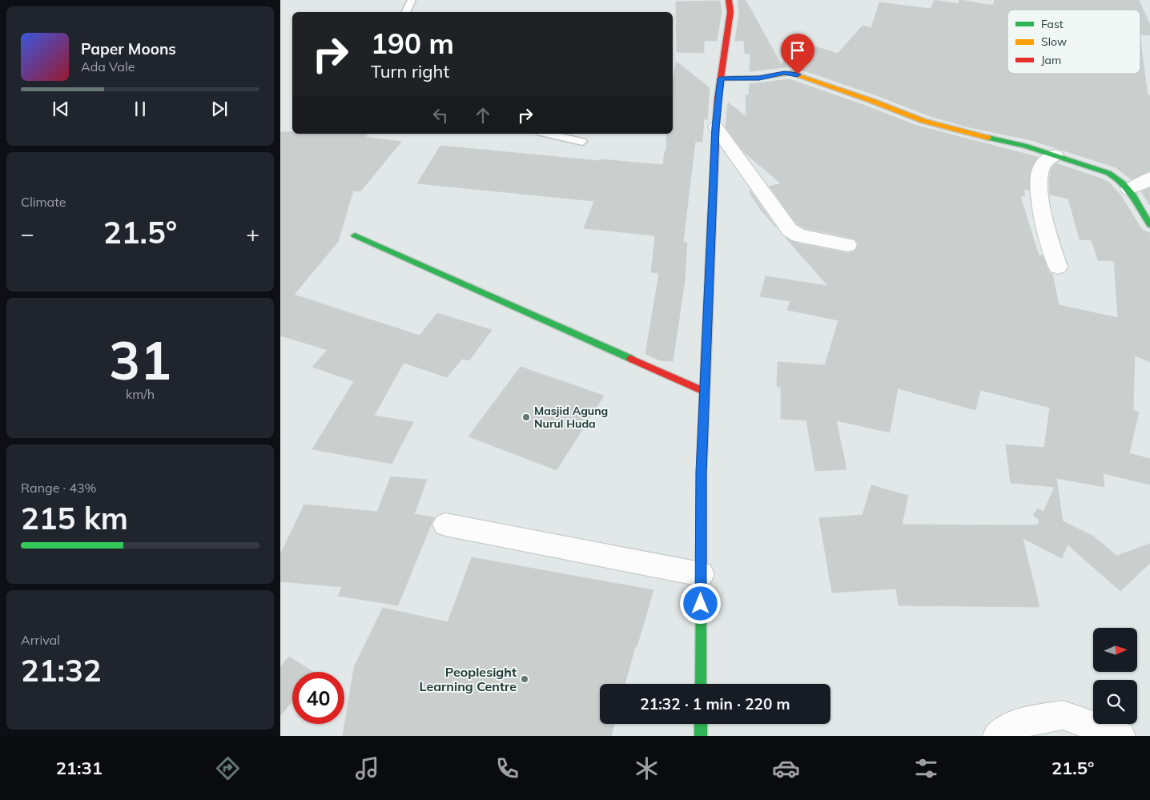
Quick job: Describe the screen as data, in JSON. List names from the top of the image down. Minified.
{"places":["Masjid Agung Nurul Huda","Peoplesight Learning Centre"],"legend":["Fast","Slow","Jam"],"north":"right","page":{"turn":["190 m","Turn right"],"song":["Paper Moons","Ada Vale"],"tile":["Climate",["31","km/h"],["Range · 43%","215 km"],["Arrival","21:32"]],"heat":["−","21.5°","+"],"limit":"40","trip":"21:32 · 1 min · 220 m","tabs":["21:31","21.5°"]}}
